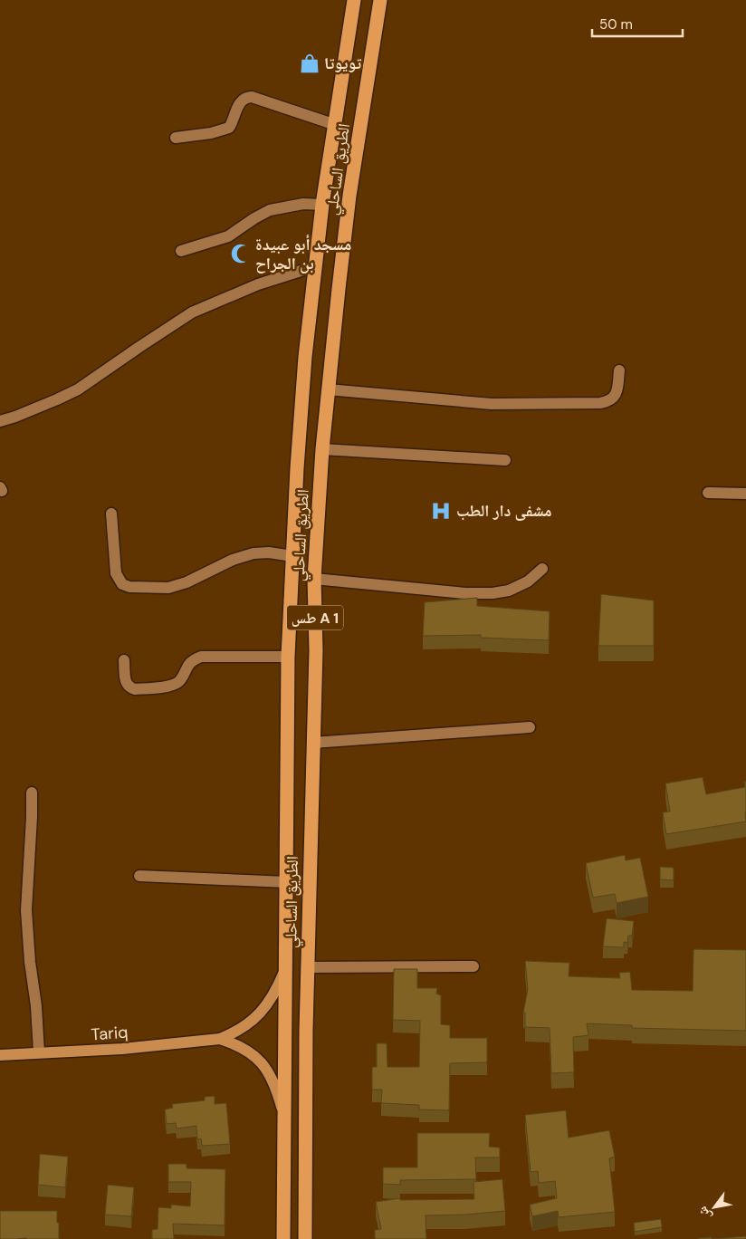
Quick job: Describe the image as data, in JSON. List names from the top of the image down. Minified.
{"streets":{"highway":["الطريق الساحلي","طس A 1"],"main road":["Tariq"]},"places":{"shop":["تويوتا"],"mosque":["مسجد أبو عبيدة بن الجراح"],"hospital":["مشفى دار الطب"]},"scale_bar":"50 m","north":"bottom left"}
